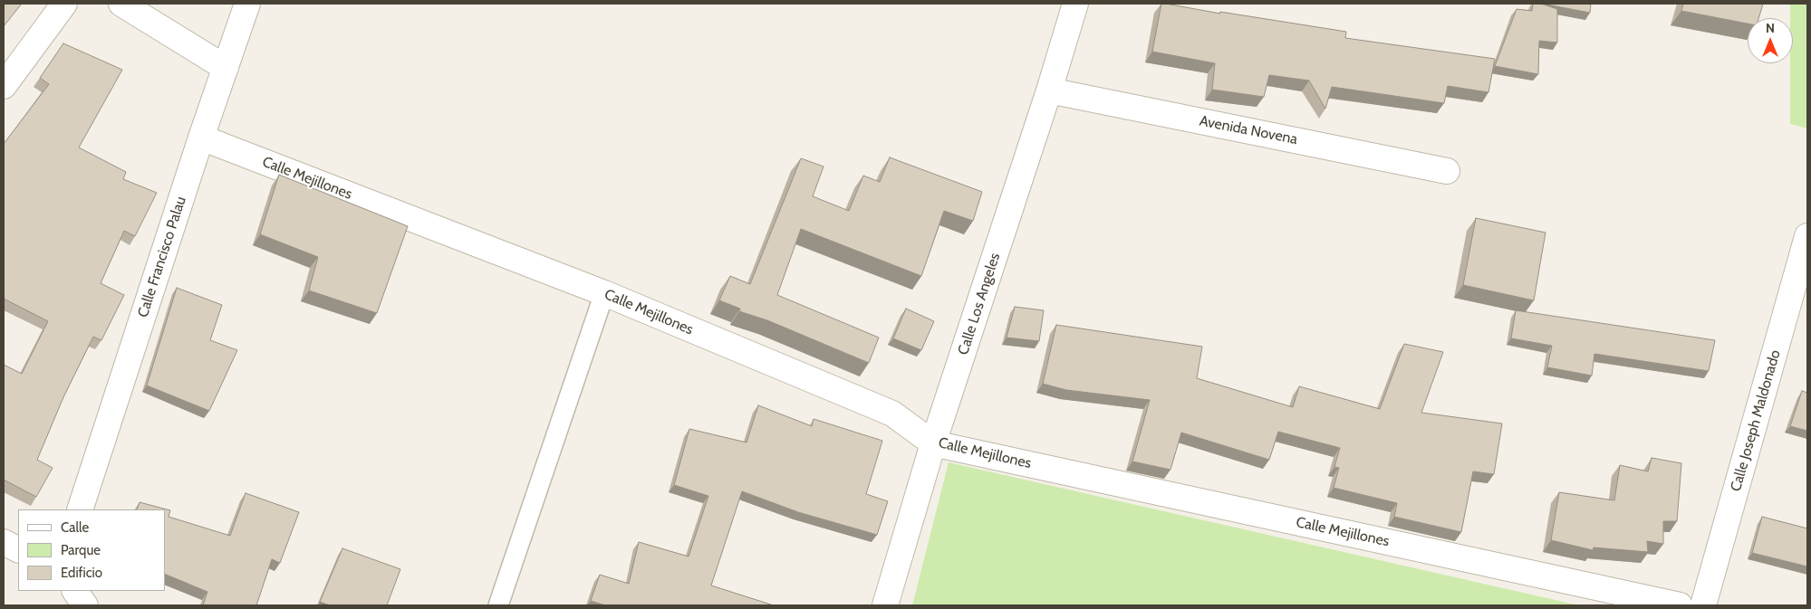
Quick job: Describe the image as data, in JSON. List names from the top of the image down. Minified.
{"streets":{"street":["Avenida Novena","Calle Mejillones","Calle Francisco Palau","Calle Los Angeles","Calle Joseph Maldonado"]},"crossings":[["Avenida Novena","Calle Los Angeles"],["Calle Mejillones","Calle Francisco Palau"],["Calle Mejillones","Calle Los Angeles"]],"legend":["Calle","Parque","Edificio"],"north":"top"}
